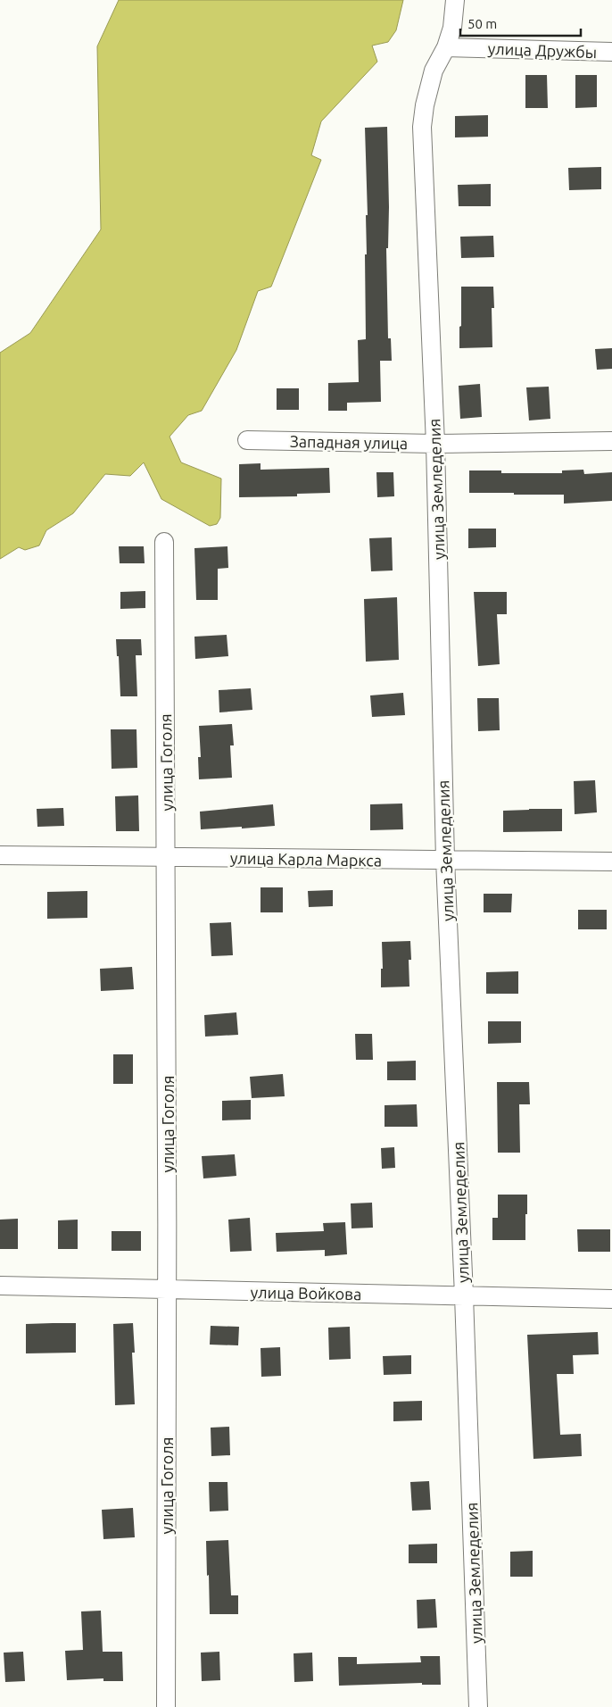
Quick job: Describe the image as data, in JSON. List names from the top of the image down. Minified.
{"streets":{"street":["улица Дружбы","Западная улица","улица Земледелия","улица Гоголя","улица Карла Маркса","улица Войкова"]},"crossings":[["улица Дружбы","улица Земледелия"],["Западная улица","улица Земледелия"],["улица Земледелия","улица Карла Маркса"],["улица Земледелия","улица Войкова"],["улица Гоголя","улица Карла Маркса"],["улица Гоголя","улица Войкова"]],"scale_bar":"50 m"}
